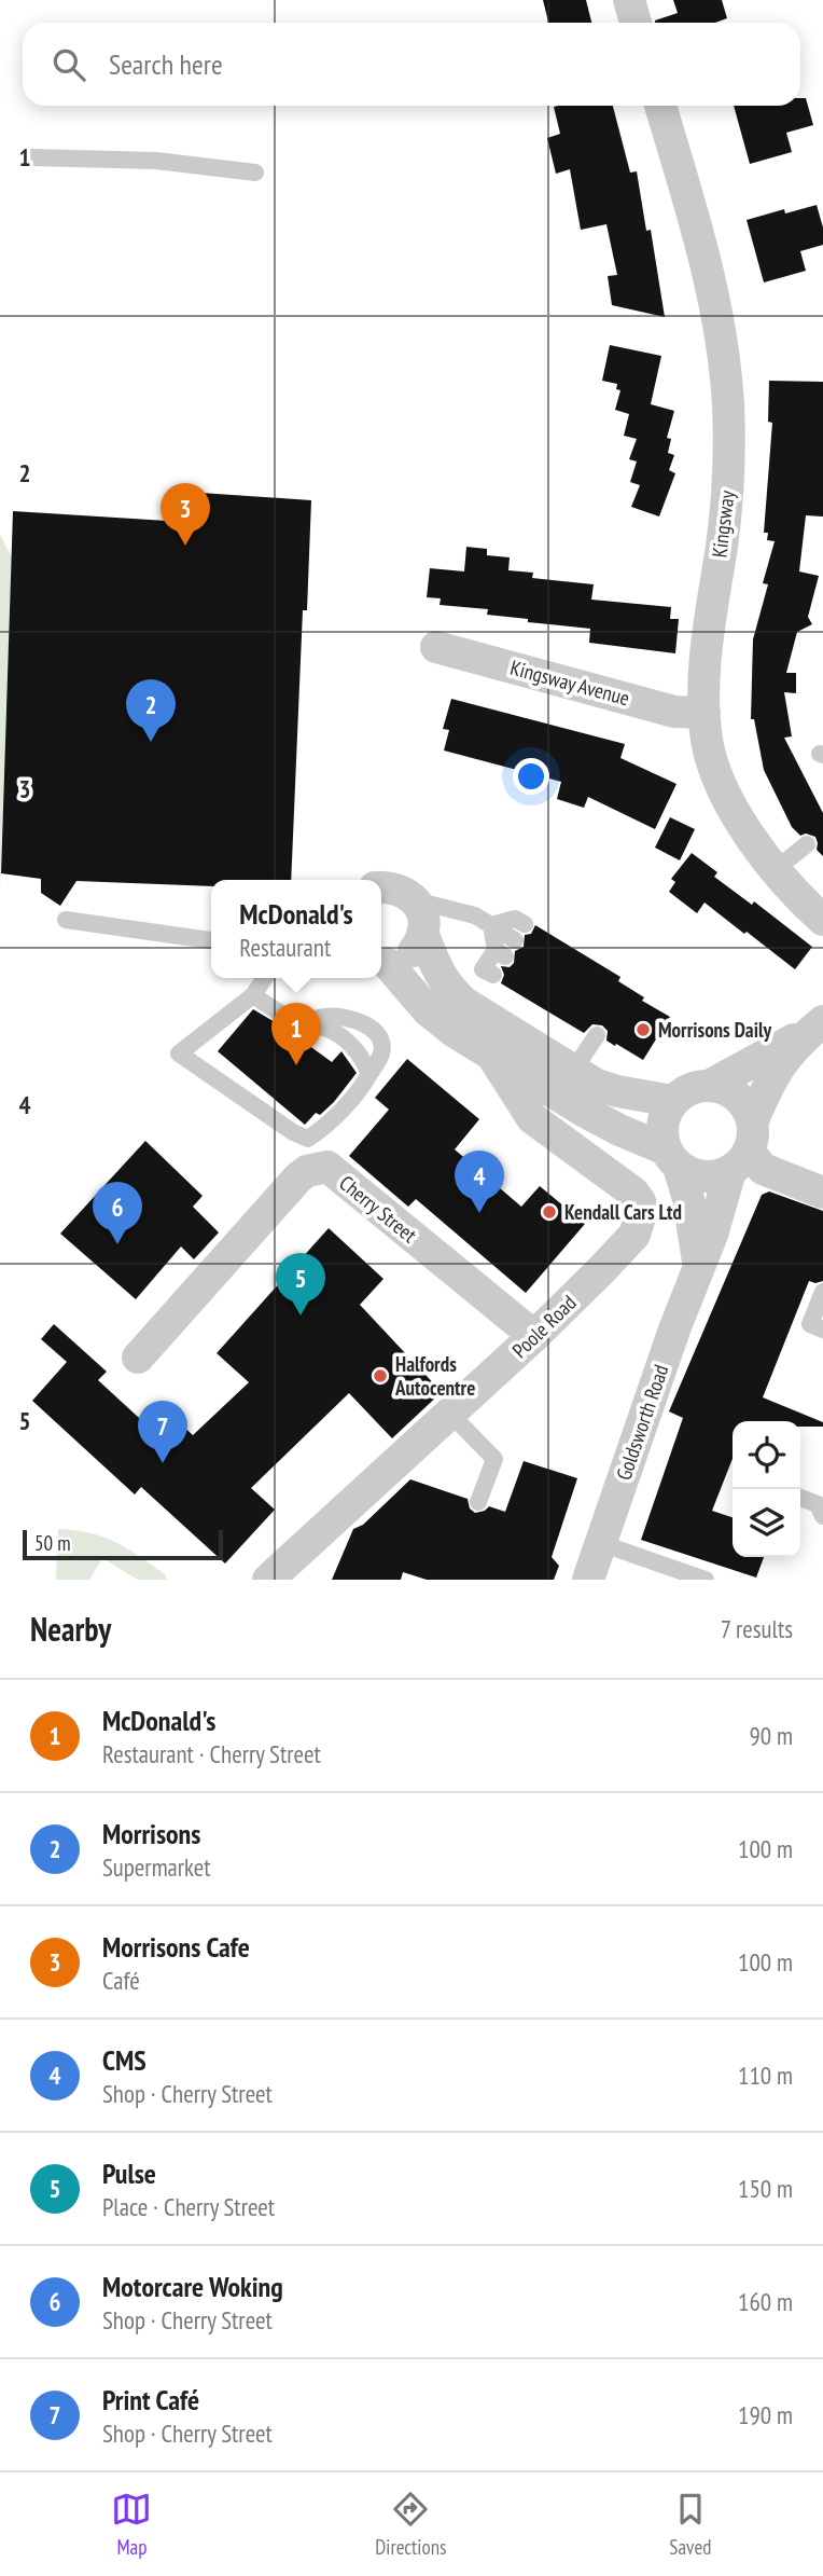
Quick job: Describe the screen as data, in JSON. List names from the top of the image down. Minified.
{"streets":{"street":["Kingsway","Kingsway Avenue","Cherry Street","Poole Road","Goldsworth Road"]},"crossings":[["Kingsway","Kingsway Avenue"],["Cherry Street","Poole Road"]],"places":["Morrisons Daily","Kendall Cars Ltd","Halfords Autocentre"],"scale_bar":"50 m","page":{"search":"Search here","pins":["3","2","1","4","6","5","7"],"popup":["McDonald's","Restaurant"],"scale":"50 m","heading":["Nearby","7 results"],"list":[{"mark":"1","name":"McDonald's","note":"Restaurant · Cherry Street","value":"90 m"},{"mark":"2","name":"Morrisons","note":"Supermarket","value":"100 m"},{"mark":"3","name":"Morrisons Cafe","note":"Café","value":"100 m"},{"mark":"4","name":"CMS","note":"Shop · Cherry Street","value":"110 m"},{"mark":"5","name":"Pulse","note":"Place · Cherry Street","value":"150 m"},{"mark":"6","name":"Motorcare Woking","note":"Shop · Cherry Street","value":"160 m"},{"mark":"7","name":"Print Café","note":"Shop · Cherry Street","value":"190 m"}],"nav":["Map","Directions","Saved"]},"grid":{"rows":["1","2","3","4","5"]}}
